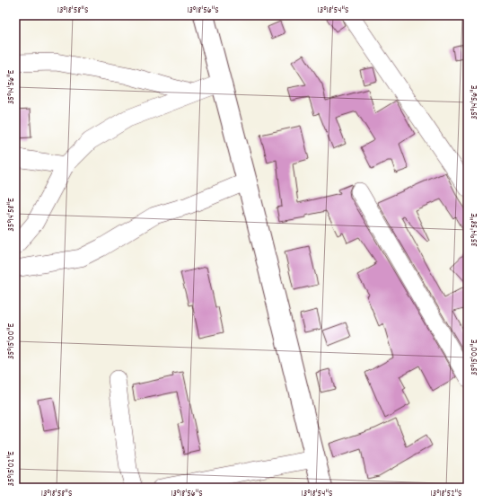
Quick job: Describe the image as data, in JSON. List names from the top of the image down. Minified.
{"coordinates":["13°18'58\"S","13°18'56\"S","13°18'54\"S","35°14'56\"E","35°14'58\"E","35°15'00\"E","35°15'02\"E","13°18'52\"S"]}
